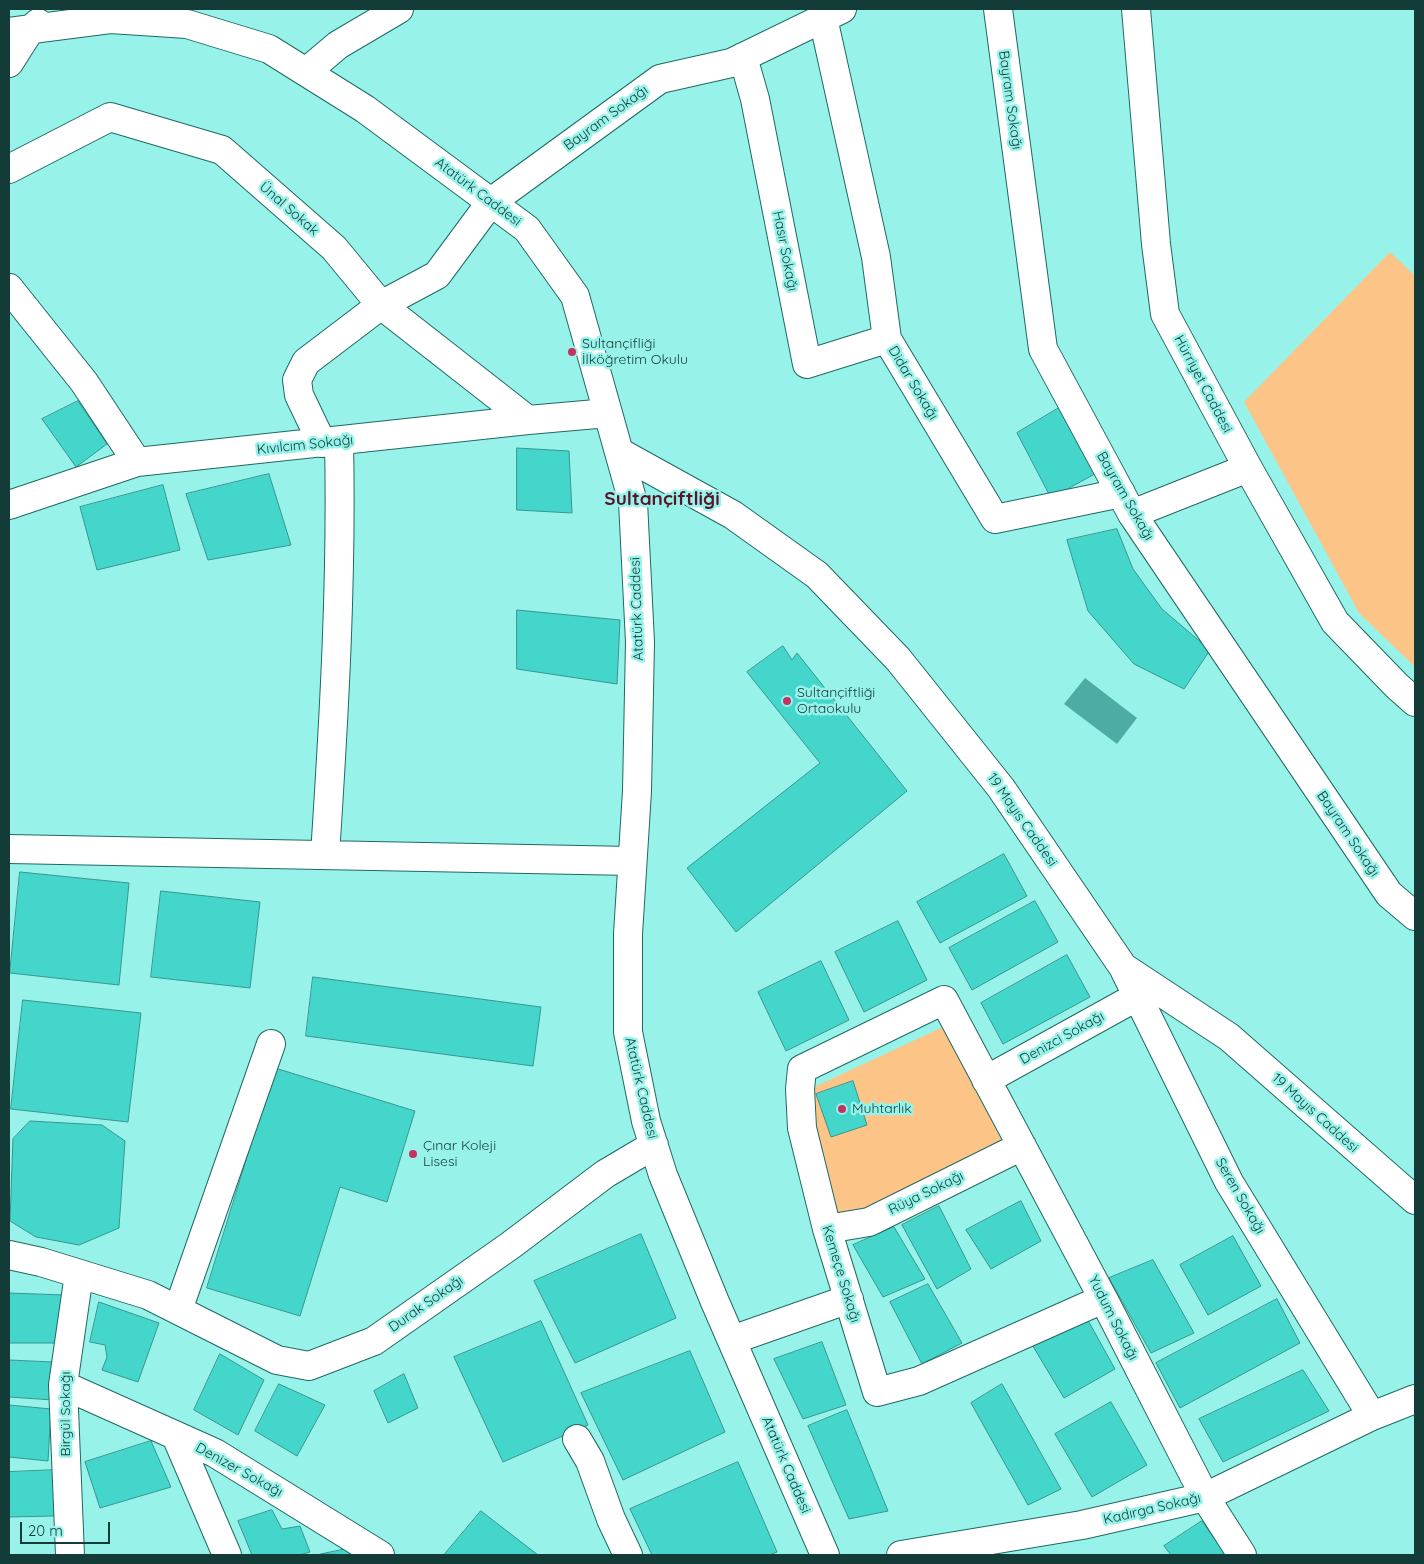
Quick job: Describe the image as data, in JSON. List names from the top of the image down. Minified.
{"streets":{"street":["Bayram Sokağı","Atatürk Caddesi","Ünal Sokak","Hasır Sokağı","Didar Sokağı","Hürriyet Caddesi","Kıvılcım Sokağı","19 Mayıs Caddesi","Denizci Sokağı","Rüya Sokağı","Seren Sokağı","Kemeçe Sokağı","Durak Sokağı","Yudum Sokağı","Birgül Sokağı","Denizer Sokağı","Kadırga Sokağı"]},"crossings":[["Bayram Sokağı","Atatürk Caddesi"],["Bayram Sokağı","Ünal Sokak"],["Bayram Sokağı","Hasır Sokağı"],["Bayram Sokağı","Didar Sokağı"],["Bayram Sokağı","Kıvılcım Sokağı"],["Atatürk Caddesi","Kıvılcım Sokağı"],["Atatürk Caddesi","19 Mayıs Caddesi"],["Atatürk Caddesi","Durak Sokağı"],["Ünal Sokak","Kıvılcım Sokağı"],["Hasır Sokağı","Didar Sokağı"],["19 Mayıs Caddesi","Seren Sokağı"],["Denizci Sokağı","Seren Sokağı"],["Denizci Sokağı","Yudum Sokağı"],["Rüya Sokağı","Kemeçe Sokağı"],["Rüya Sokağı","Yudum Sokağı"],["Seren Sokağı","Kadırga Sokağı"],["Kemeçe Sokağı","Yudum Sokağı"],["Durak Sokağı","Birgül Sokağı"],["Yudum Sokağı","Kadırga Sokağı"],["Birgül Sokağı","Denizer Sokağı"]],"districts":["Sultançiftliği"],"places":["Sultançifliği İlköğretim Okulu","Sultançiftliği Ortaokulu","Muhtarlık","Çınar Koleji Lisesi"],"scale_bar":"20 m"}
